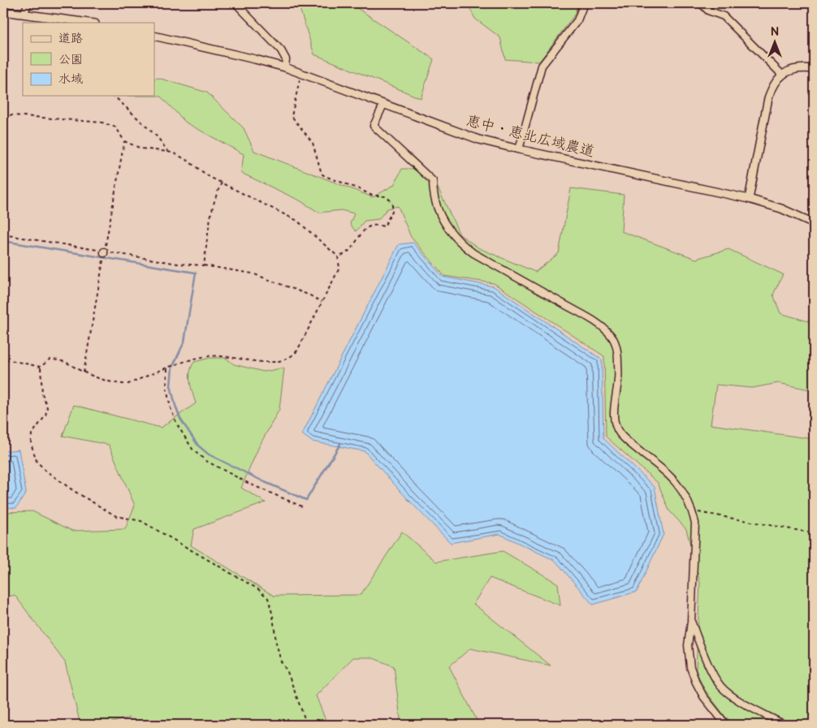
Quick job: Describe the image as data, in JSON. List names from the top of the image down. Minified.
{"streets":{"street":["恵中・恵北広域農道"]},"legend":["道路","公園","水域"],"north":"top"}
